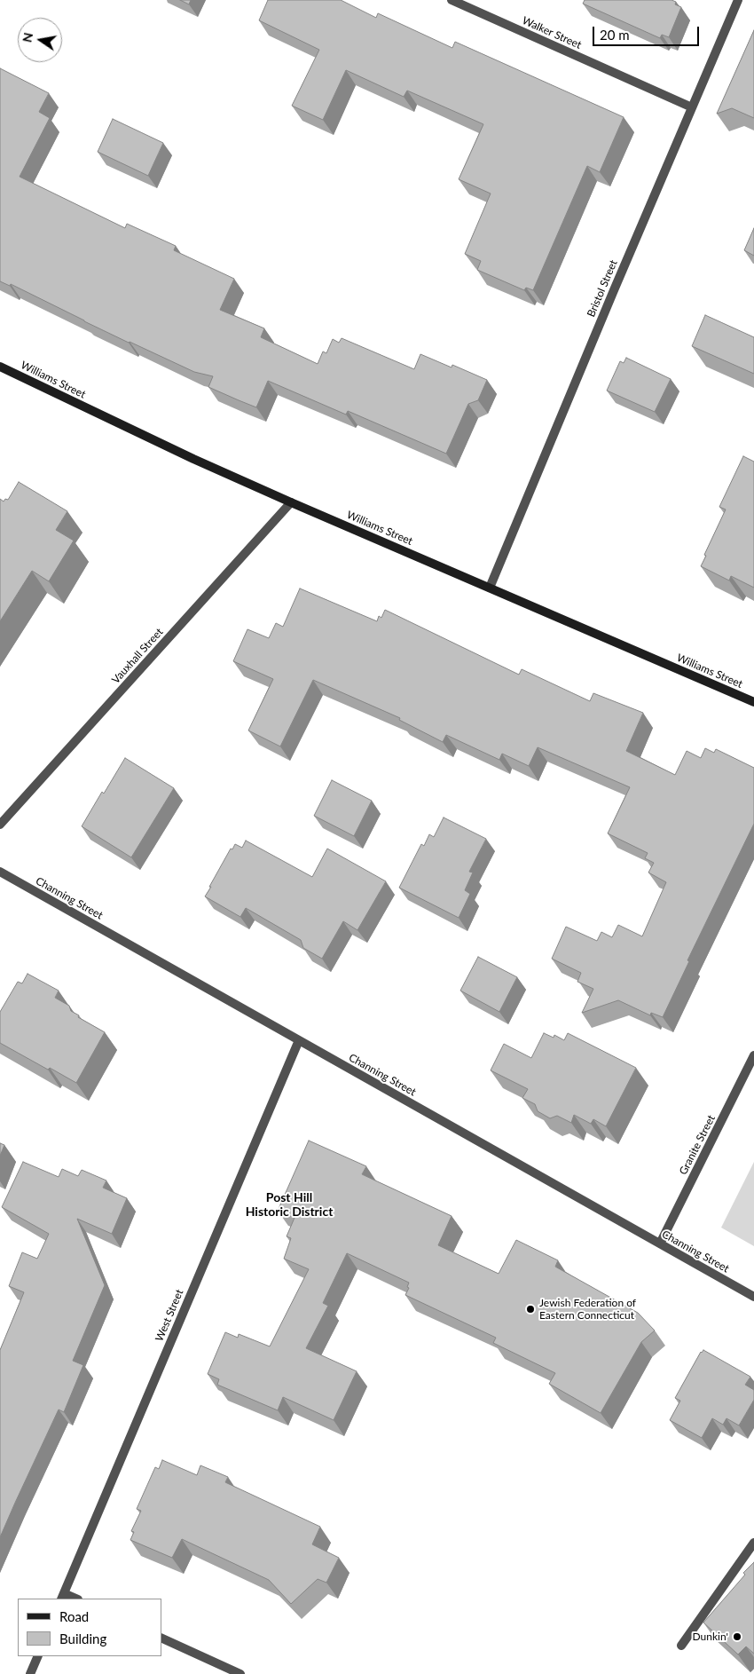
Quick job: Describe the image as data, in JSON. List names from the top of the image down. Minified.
{"streets":{"street":["Walker Street","Bristol Street","Williams Street","Vauxhall Street","Channing Street","Granite Street","West Street"]},"crossings":[["Walker Street","Bristol Street"],["Bristol Street","Williams Street"],["Williams Street","Vauxhall Street"],["Channing Street","Granite Street"],["Channing Street","West Street"]],"districts":["Post Hill Historic District"],"places":["Jewish Federation of Eastern Connecticut","Dunkin'"],"legend":["Road","Building"],"scale_bar":"20 m","north":"left"}
